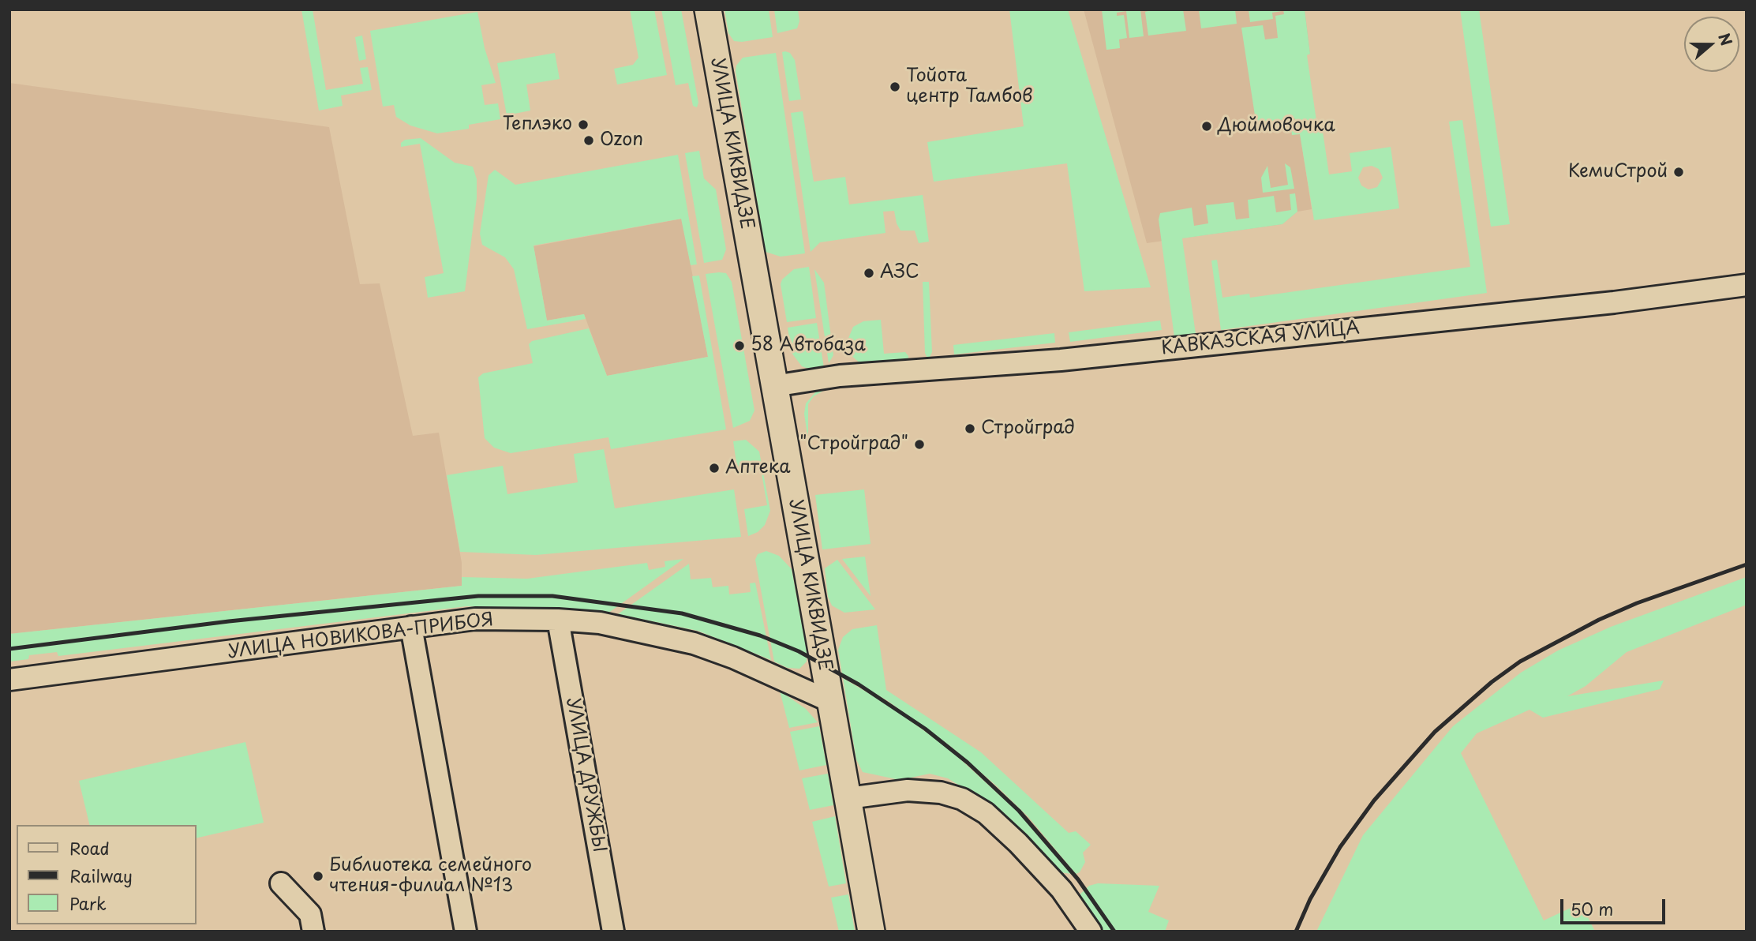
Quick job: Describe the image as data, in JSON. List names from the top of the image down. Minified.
{"streets":{"main road":["УЛИЦА КИКВИДЗЕ"],"street":["КАВКАЗСКАЯ УЛИЦА","УЛИЦА НОВИКОВА-ПРИБОЯ","УЛИЦА ДРУЖБЫ"]},"crossings":[["УЛИЦА КИКВИДЗЕ","КАВКАЗСКАЯ УЛИЦА"],["УЛИЦА КИКВИДЗЕ","УЛИЦА НОВИКОВА-ПРИБОЯ"],["УЛИЦА НОВИКОВА-ПРИБОЯ","УЛИЦА ДРУЖБЫ"]],"places":["Тойота центр Тамбов","Теплэко","Дюймовочка","Ozon","КемиСтрой","АЗС","58 Автобаза","Стройград","\"Стройград\"","Аптека","Библиотека семейного чтения-филиал №13"],"legend":["Road","Railway","Park"],"scale_bar":"50 m","north":"right"}
